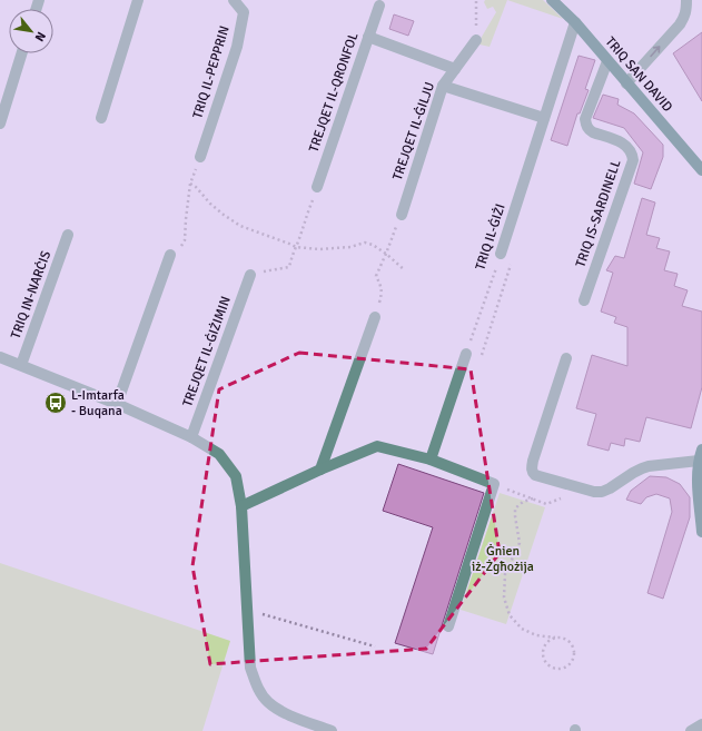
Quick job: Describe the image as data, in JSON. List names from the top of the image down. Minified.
{"streets":{"street":["TRIQ IL-PEPPRIN","TRIQ SAN DAVID","TREJQET IL-QRONFOL","TREJQET IL-ĠILJU","TRIQ IS-SARDINELL","TRIQ IL-ĠIŻI","TRIQ IN-NARĊIS","TREJQET IL-ĠIŻIMIN"]},"crossings":[["TRIQ SAN DAVID","TRIQ IS-SARDINELL"],["TRIQ SAN DAVID","TRIQ IL-ĠIŻI"]],"parks":["Ġnien iż-Żgħożija"],"places":{"bus stop":["L-Imtarfa - Buqana"]},"north":"bottom right"}
